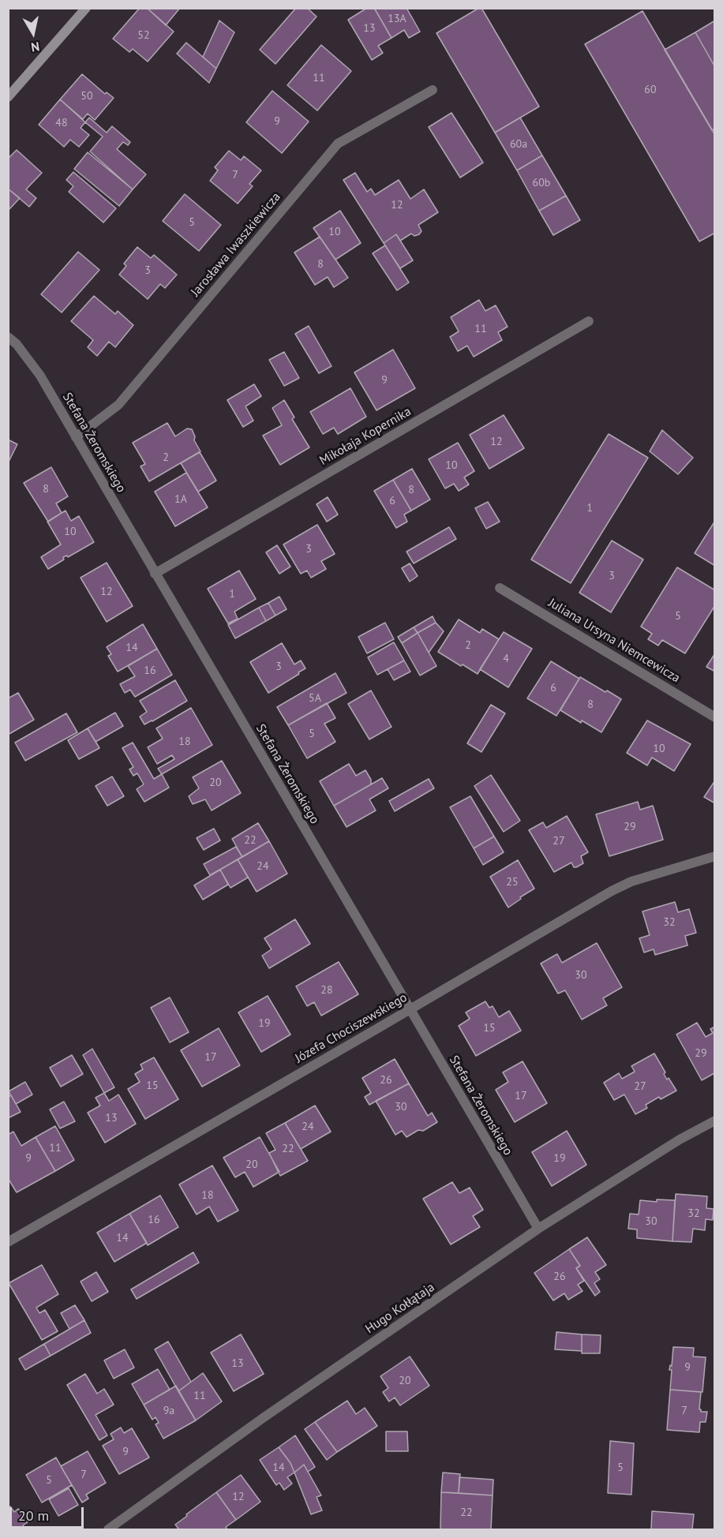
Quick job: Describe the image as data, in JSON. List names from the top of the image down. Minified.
{"streets":{"street":["Jarosława Iwaszkiewicza","Mikołaja Kopernika","Stefana Żeromskiego","Juliana Ursyna Niemcewicza","Józefa Chociszewskiego","Hugo Kołłątaja"]},"crossings":[["Jarosława Iwaszkiewicza","Stefana Żeromskiego"],["Mikołaja Kopernika","Stefana Żeromskiego"],["Stefana Żeromskiego","Józefa Chociszewskiego"],["Stefana Żeromskiego","Hugo Kołłątaja"]],"house_numbers":["13A","13","52","11","60","50","9","48","60a","7","60b","12","5","10","8","3","11","9","12","2","10","8","8","1A","6","1","10","3","3","12","1","5","2","14","4","3","16","6","5A","8","5","18","10","20","29","22","27","24","25","32","30","28","19","15","29","17","26","15","27","17","30","13","24","11","22","9","19","20","18","32","16","30","14","26","13","9","20","11","9a","7","9","14","5","7","5","12","22"],"scale_bar":"20 m","north":"bottom"}
